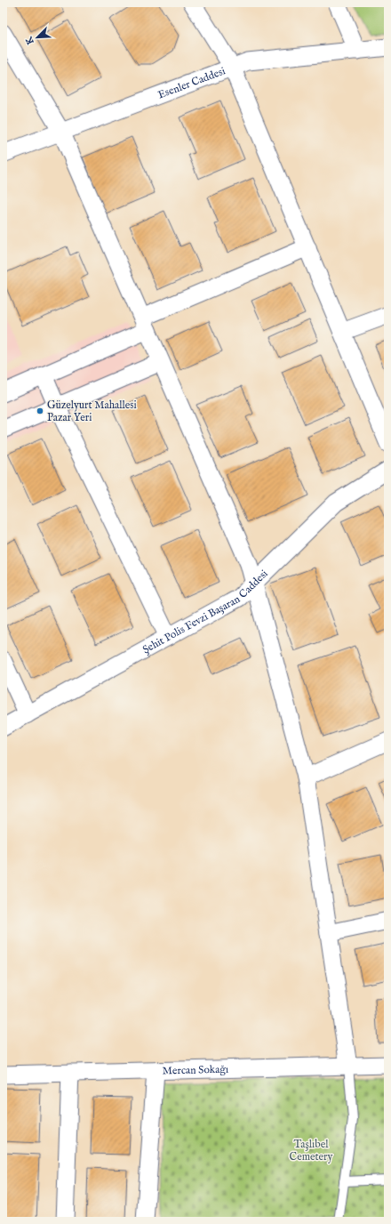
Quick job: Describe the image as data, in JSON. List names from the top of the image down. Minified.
{"streets":{"street":["Esenler Caddesi","Şehit Polis Fevzi Başaran Caddesi","Mercan Sokağı"]},"parks":["Taşlıbel Cemetery"],"places":["Güzelyurt Mahallesi Pazar Yeri"],"north":"bottom left"}
